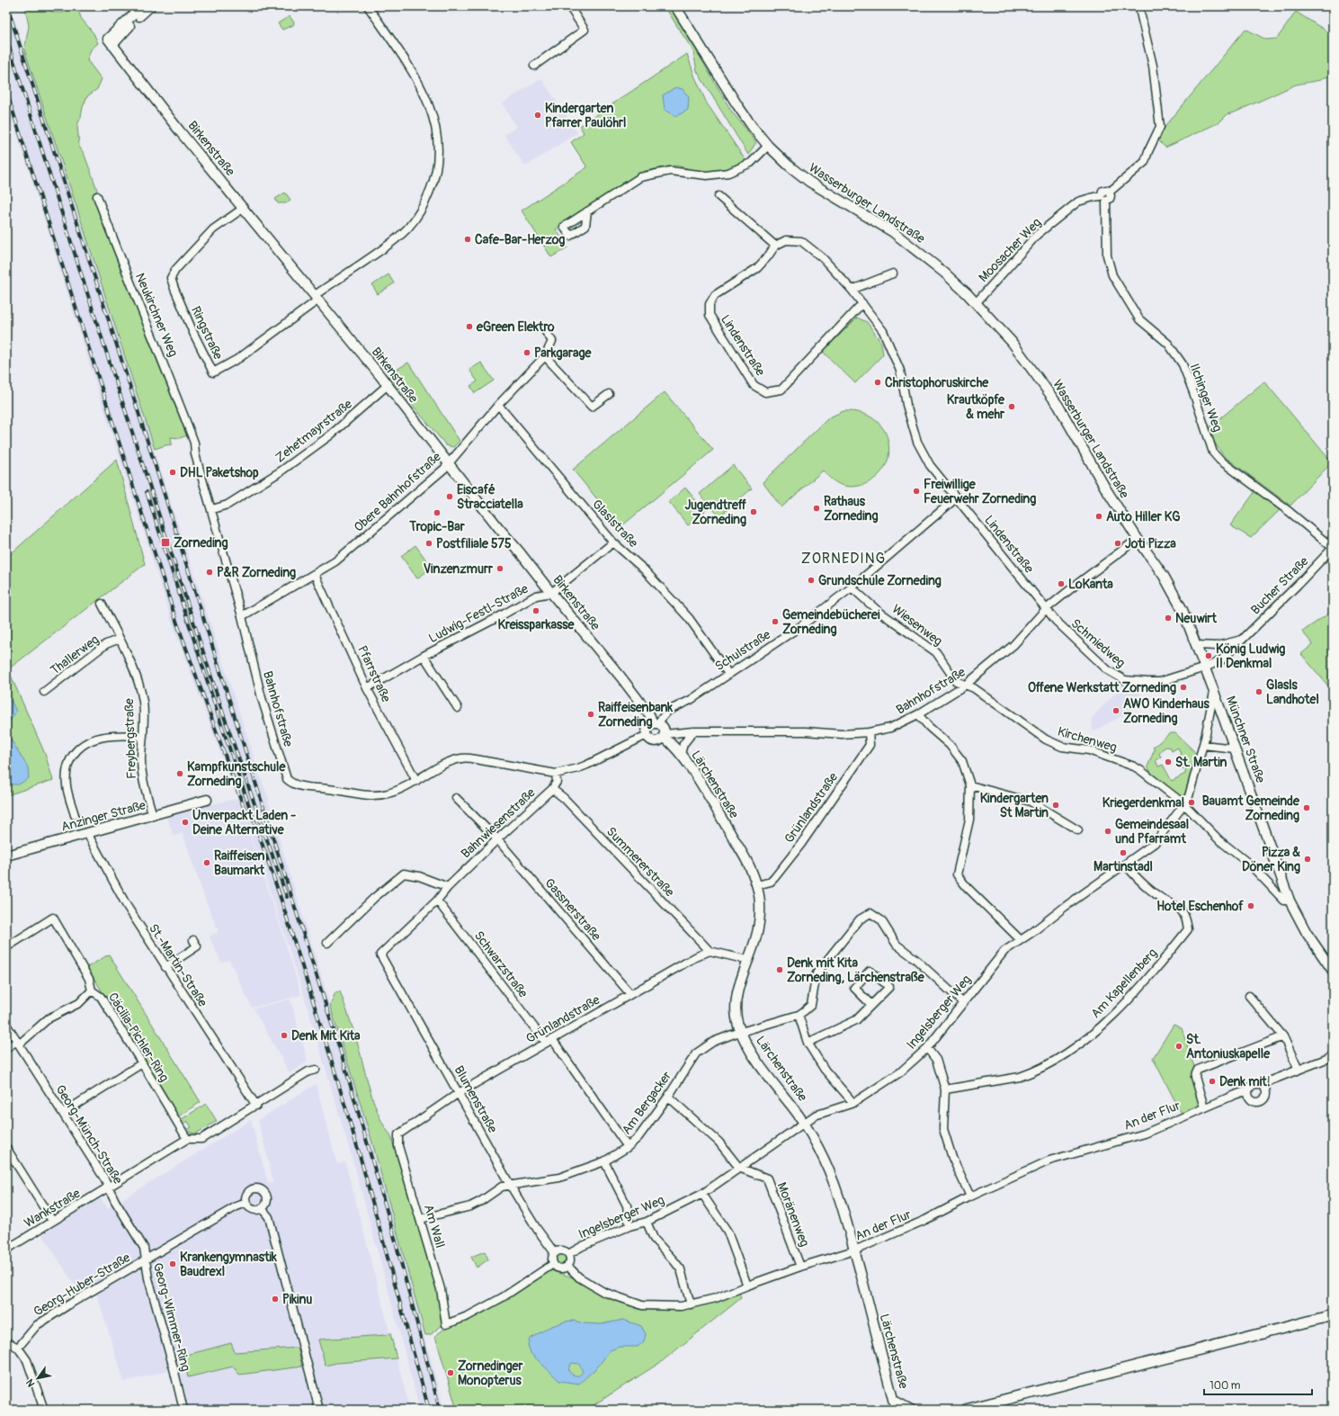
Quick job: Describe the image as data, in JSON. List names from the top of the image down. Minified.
{"streets":{"street":["Birkenstraße","Wasserburger Landstraße","Moosacher Weg","Neukirchner Weg","Ringstraße","Lindenstraße","Ilchinger Weg","Zehetmayrstraße","Obere Bahnhofstraße","Glaslstraße","Bucher Straße","Ludwig-Festl-Straße","Wiesenweg","Schmiedweg","Schulstraße","Thallerweg","Pfarrstraße","Bahnhofstraße","Freybergstraße","Kirchenweg","Münchner Straße","Lärchenstraße","Grünlandstraße","Anzinger Straße","Bahnwiesenstraße","Summererstraße","Gassnerstraße","Schwarzstraße","St.-Martin-Straße","Am Kapellenberg","Ingelsberger Weg","Cäcilia-Pichler-Ring","Blumenstraße","Am Bergacker","An der Flur","Georg-Münch-Straße","Wankstraße","Moränenweg","Am Wall","Georg-Huber-Straße","Georg-Wimmer-Ring"]},"crossings":[["Birkenstraße","Ringstraße"],["Birkenstraße","Zehetmayrstraße"],["Birkenstraße","Obere Bahnhofstraße"],["Birkenstraße","Ludwig-Festl-Straße"],["Birkenstraße","Schulstraße"],["Birkenstraße","Bahnhofstraße"],["Birkenstraße","Lärchenstraße"],["Wasserburger Landstraße","Moosacher Weg"],["Wasserburger Landstraße","Bahnhofstraße"],["Wasserburger Landstraße","Münchner Straße"],["Moosacher Weg","Ilchinger Weg"],["Neukirchner Weg","Bahnhofstraße"],["Lindenstraße","Schmiedweg"],["Lindenstraße","Schulstraße"],["Lindenstraße","Bahnhofstraße"],["Ilchinger Weg","Bucher Straße"],["Zehetmayrstraße","Bahnhofstraße"],["Obere Bahnhofstraße","Glaslstraße"],["Obere Bahnhofstraße","Pfarrstraße"],["Obere Bahnhofstraße","Bahnhofstraße"],["Glaslstraße","Ludwig-Festl-Straße"],["Glaslstraße","Schulstraße"],["Bucher Straße","Schmiedweg"],["Bucher Straße","Münchner Straße"],["Ludwig-Festl-Straße","Pfarrstraße"],["Wiesenweg","Schulstraße"],["Wiesenweg","Bahnhofstraße"],["Wiesenweg","Kirchenweg"],["Schmiedweg","Bahnhofstraße"],["Schmiedweg","Münchner Straße"],["Schulstraße","Bahnhofstraße"],["Schulstraße","Lärchenstraße"],["Thallerweg","Freybergstraße"],["Pfarrstraße","Bahnhofstraße"],["Bahnhofstraße","Kirchenweg"],["Bahnhofstraße","Münchner Straße"],["Bahnhofstraße","Lärchenstraße"],["Bahnhofstraße","Grünlandstraße"],["Bahnhofstraße","Bahnwiesenstraße"],["Freybergstraße","Anzinger Straße"],["Kirchenweg","Münchner Straße"],["Kirchenweg","Ingelsberger Weg"],["Münchner Straße","Ingelsberger Weg"],["Lärchenstraße","Grünlandstraße"],["Lärchenstraße","Ingelsberger Weg"],["Lärchenstraße","Am Bergacker"],["Lärchenstraße","An der Flur"],["Grünlandstraße","Summererstraße"],["Grünlandstraße","Gassnerstraße"],["Grünlandstraße","Schwarzstraße"],["Grünlandstraße","Blumenstraße"],["Grünlandstraße","Am Wall"],["Anzinger Straße","St.-Martin-Straße"],["Bahnwiesenstraße","Summererstraße"],["Bahnwiesenstraße","Gassnerstraße"],["Bahnwiesenstraße","Schwarzstraße"],["Bahnwiesenstraße","Blumenstraße"],["Schwarzstraße","Am Bergacker"],["Am Kapellenberg","Ingelsberger Weg"],["Ingelsberger Weg","Blumenstraße"],["Ingelsberger Weg","An der Flur"],["Ingelsberger Weg","Moränenweg"],["Ingelsberger Weg","Am Wall"],["Blumenstraße","Am Bergacker"],["Blumenstraße","An der Flur"],["Blumenstraße","Am Wall"],["Am Bergacker","Am Wall"],["An der Flur","Moränenweg"],["An der Flur","Am Wall"],["Georg-Münch-Straße","Wankstraße"],["Georg-Münch-Straße","Georg-Huber-Straße"],["Georg-Münch-Straße","Georg-Wimmer-Ring"],["Georg-Huber-Straße","Georg-Wimmer-Ring"]],"districts":["ZORNEDING"],"places":{"other":["Kindergarten Pfarrer Paulöhrl","Cafe-Bar-Herzog","eGreen Elektro","Parkgarage","Christophoruskirche","Krautköpfe & mehr","DHL Paketshop","Freiwillige Feuerwehr Zorneding","Eiscafé Stracciatella","Rathaus Zorneding","Jugendtreff Zorneding","Tropic-Bar","Auto Hiller KG","Postfiliale 575","Joti Pizza","Vinzenzmurr","P&R Zorneding","Grundschule Zorneding","LoKanta","Kreissparkasse","Neuwirt","Gemeindebücherei Zorneding","König Ludwig II Denkmal","Offene Werkstatt Zorneding","Glasls Landhotel","AWO Kinderhaus Zorneding","Raiffeisenbank Zorneding","St. Martin","Kampfkunstschule Zorneding","Kriegerdenkmal","Kindergarten St Martin","Bauamt Gemeinde Zorneding","Unverpackt Laden - Deine Alternative","Gemeindesaal und Pfarramt","Martinstadl","Pizza & Döner King","Raiffeisen Baumarkt","Hotel Eschenhof","Denk mit Kita Zorneding, Lärchenstraße","Denk Mit Kita","St. Antoniuskapelle","Denk mit!","Krankengymnastik Baudrexl","Pikinu","Zornedinger Monopterus"],"transit":["Zorneding"]},"scale_bar":"100 m","north":"bottom left"}
